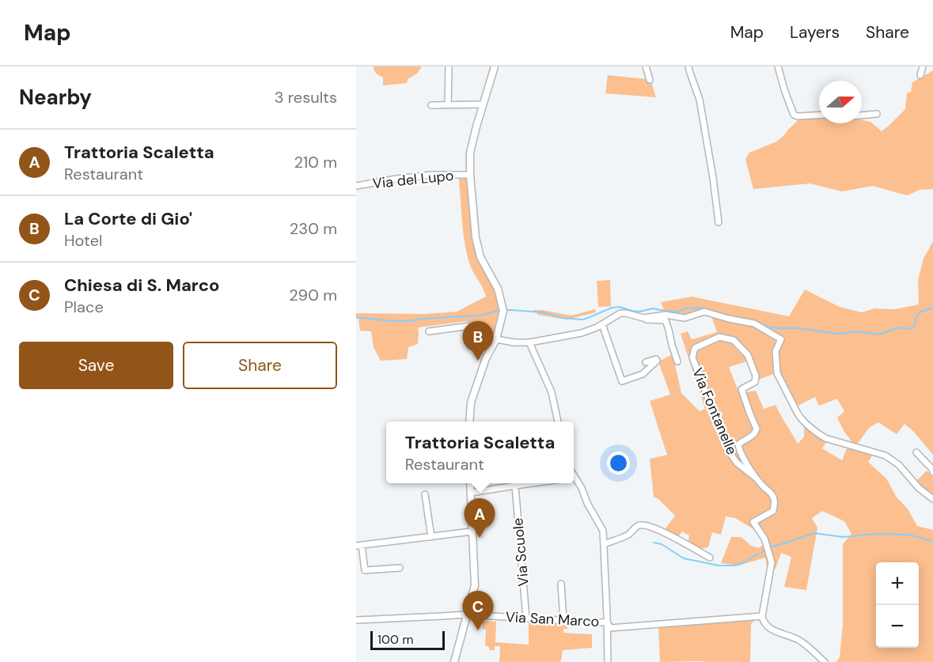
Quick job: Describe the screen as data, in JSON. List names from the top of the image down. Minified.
{"streets":{"street":["Via del Lupo","Via Fontanelle","Via Scuole","Via San Marco"]},"crossings":[["Via Scuole","Via San Marco"]],"scale_bar":"100 m","north":"right","page":{"header":"Map","nav":["Map","Layers","Share"],"heading":["Nearby","3 results"],"list":[{"mark":"A","name":"Trattoria Scaletta","note":"Restaurant","value":"210 m"},{"mark":"B","name":"La Corte di Gio'","note":"Hotel","value":"230 m"},{"mark":"C","name":"Chiesa di S. Marco","note":"Place","value":"290 m"}],"pins":["B","A","C"],"buttons":["Save","Share"],"popup":["Trattoria Scaletta","Restaurant"],"map_buttons":["+","−"],"scale":"100 m"}}
